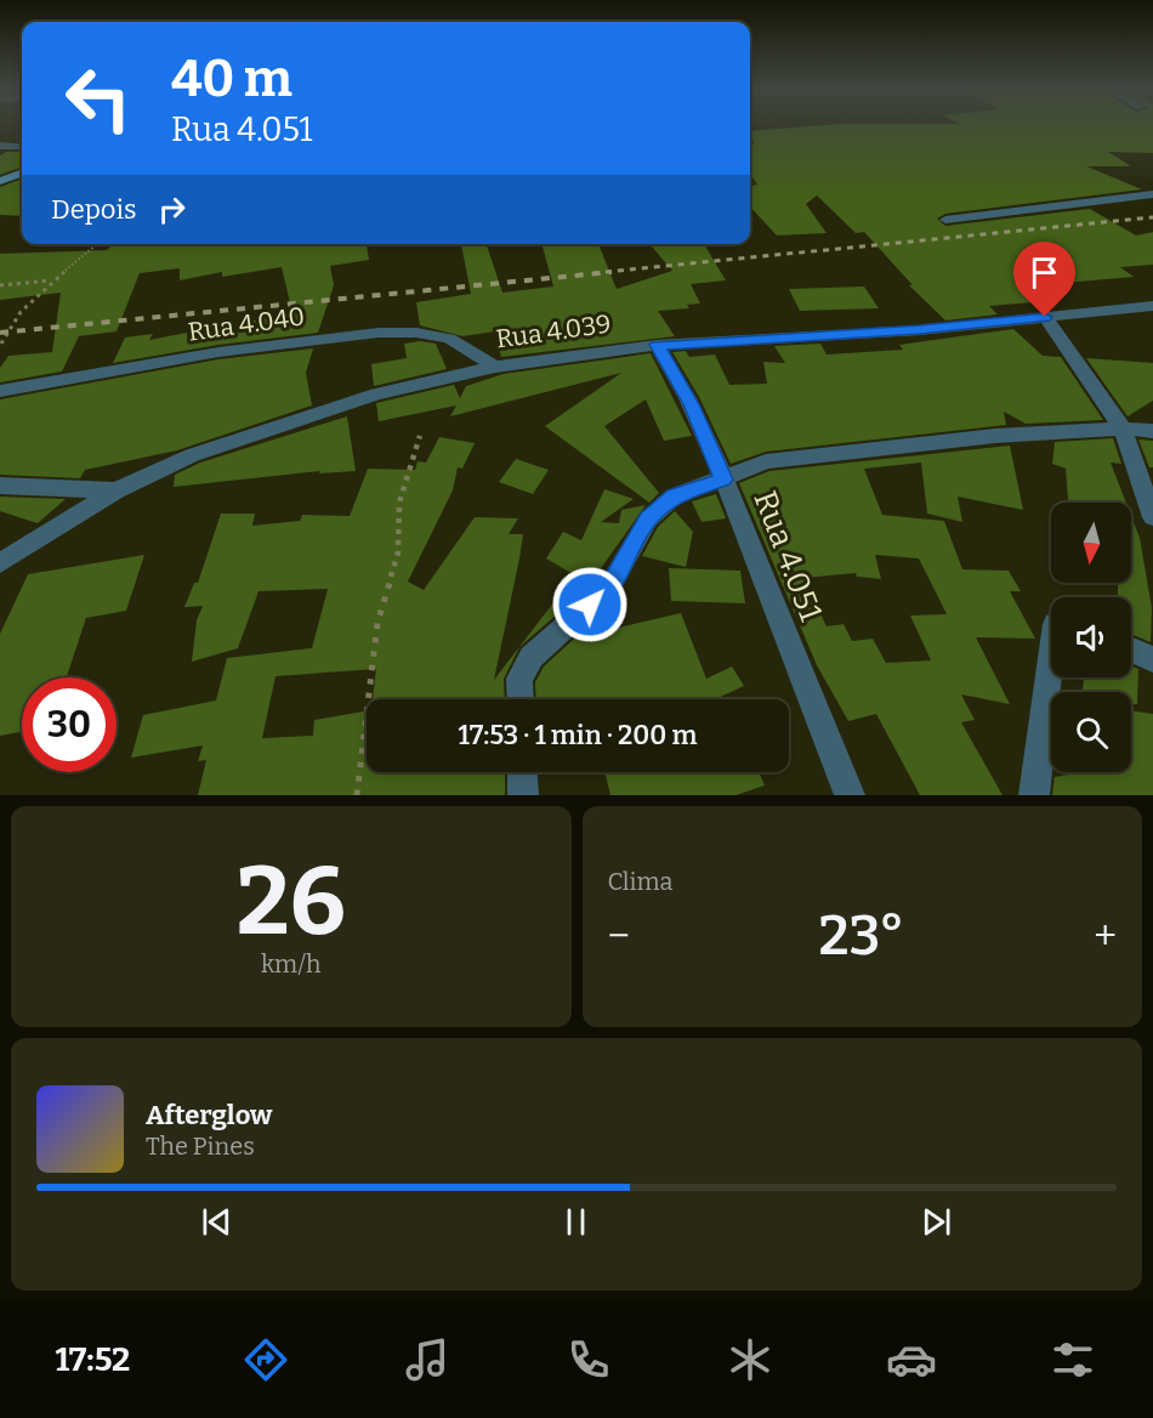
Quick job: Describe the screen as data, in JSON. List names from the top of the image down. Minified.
{"streets":{"street":["Rua 4.040","Rua 4.039","Rua 4.051"]},"crossings":[["Rua 4.040","Rua 4.039"],["Rua 4.039","Rua 4.051"]],"north":"bottom","page":{"turn":["40 m","Rua 4.051"],"then":"Depois","limit":"30","trip":"17:53 · 1 min · 200 m","tile":[["26","km/h"],"Clima"],"heat":["−","23°","+"],"song":["Afterglow","The Pines"],"tabs":"17:52"}}
